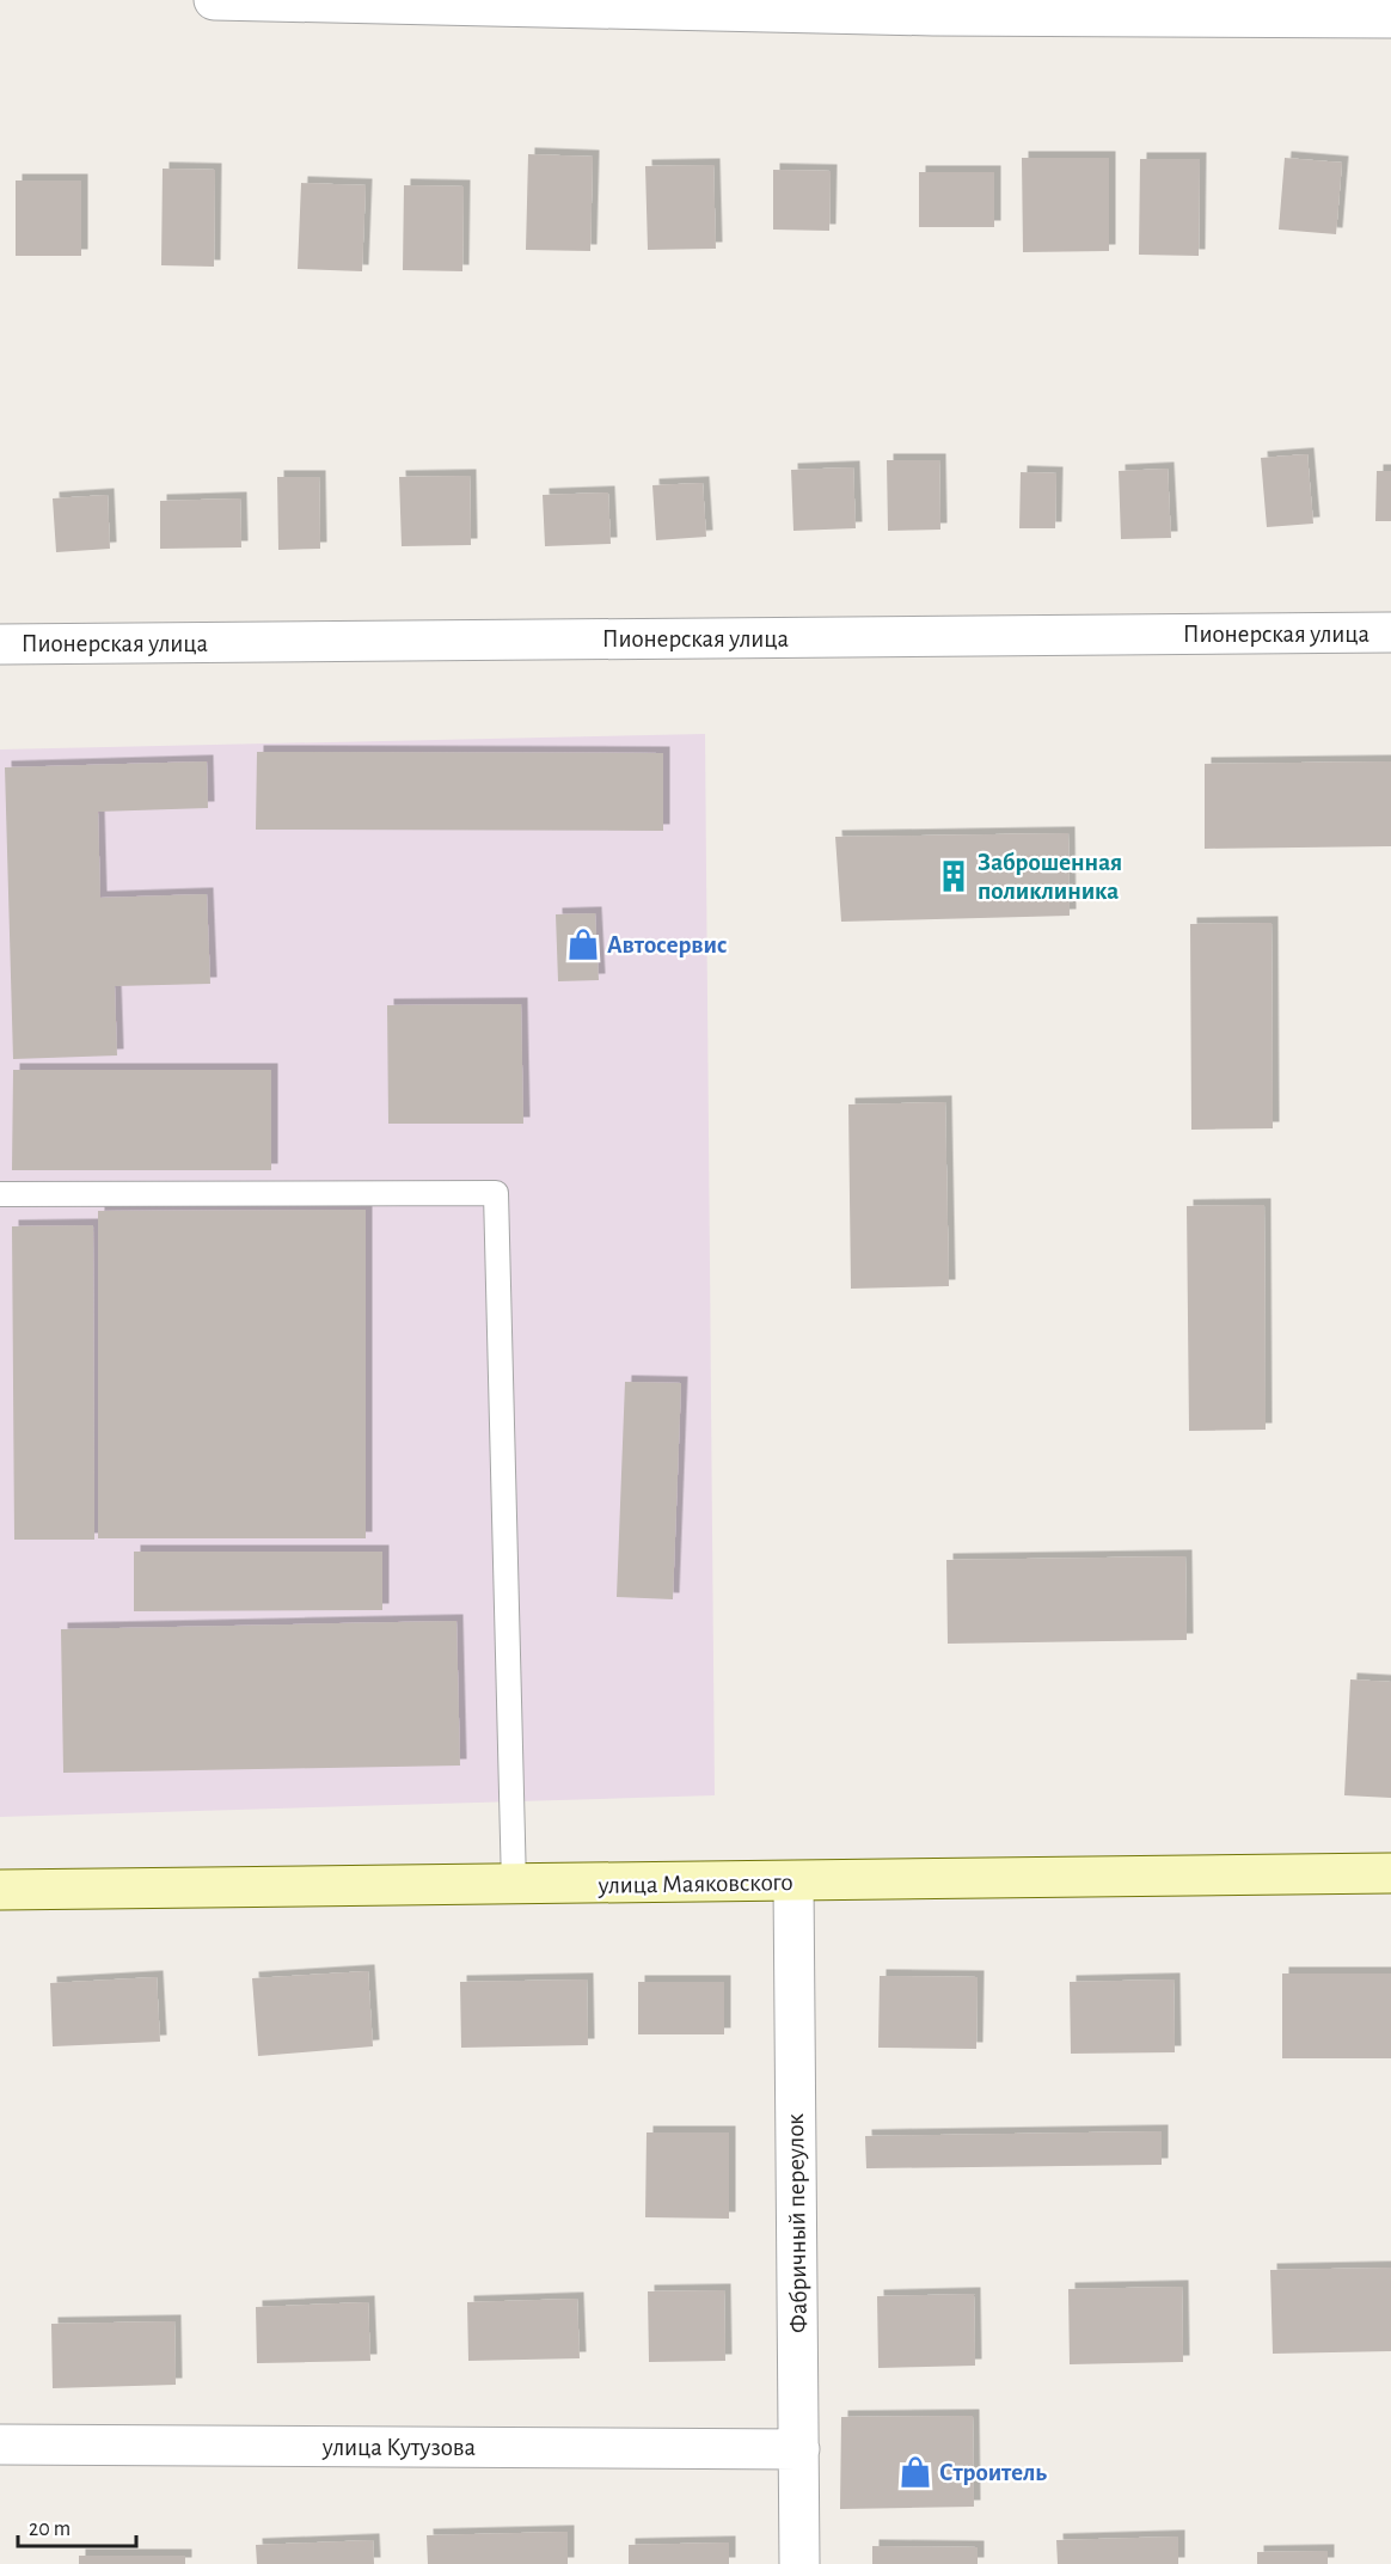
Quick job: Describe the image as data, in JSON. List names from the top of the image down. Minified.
{"streets":{"main road":["улица Маяковского"],"street":["Пионерская улица","Фабричный переулок","улица Кутузова"]},"crossings":[["улица Маяковского","Фабричный переулок"],["Фабричный переулок","улица Кутузова"]],"places":{"building":["Заброшенная поликлиника"],"shop":["Автосервис","Строитель"]},"scale_bar":"20 m"}
